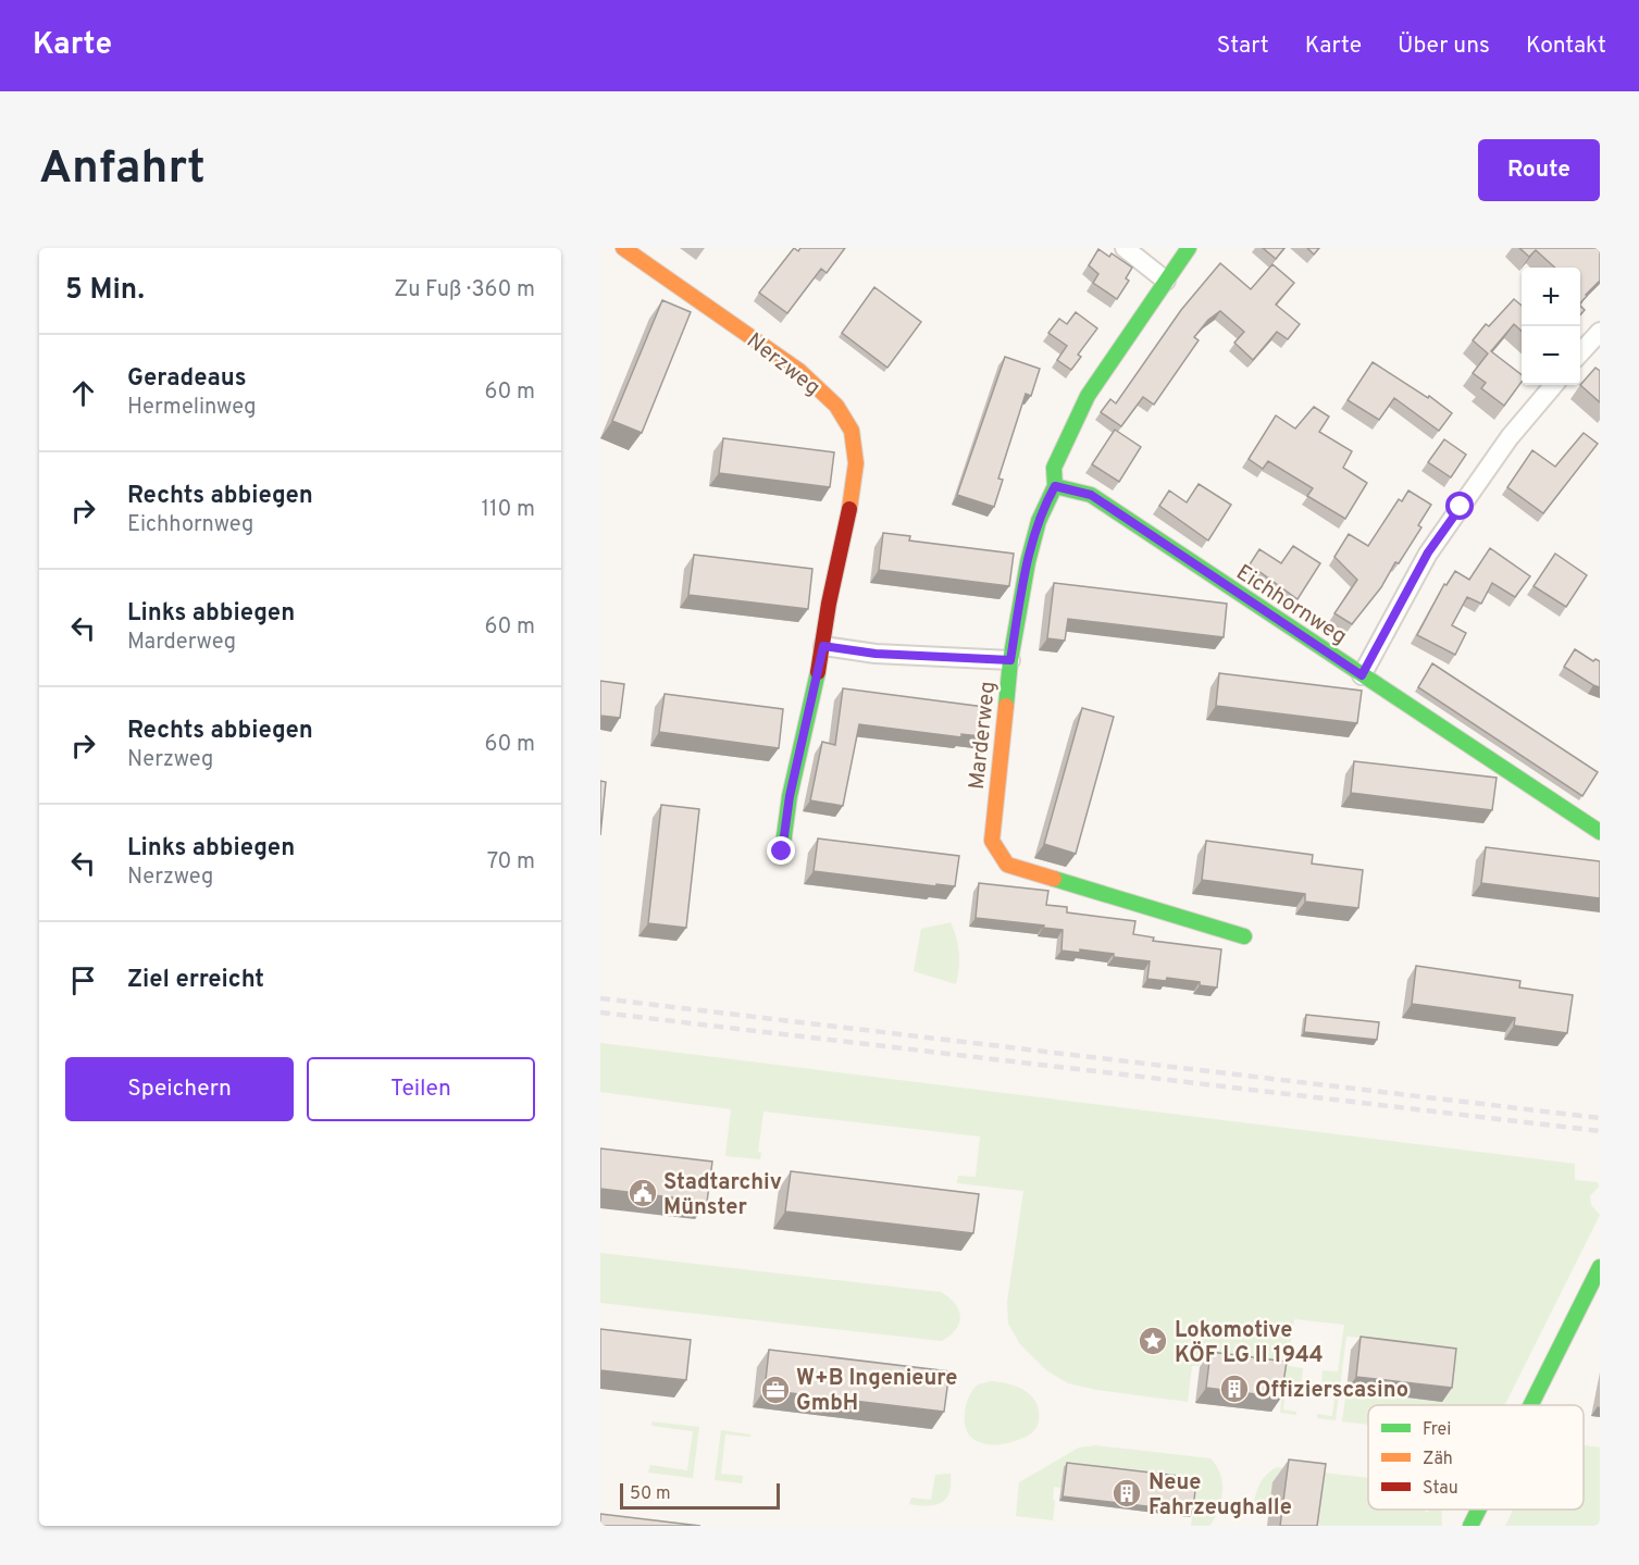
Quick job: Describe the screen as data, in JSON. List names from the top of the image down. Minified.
{"streets":{"street":["Nerzweg","Eichhornweg","Marderweg"]},"crossings":[["Eichhornweg","Marderweg"]],"places":{"public building":["Stadtarchiv Münster"],"place":["Lokomotive KÖF LG II 1944"],"building":["Offizierscasino","Neue Fahrzeughalle"],"office":["W+B Ingenieure GmbH"]},"legend":["Frei","Zäh","Stau"],"scale_bar":"50 m","page":{"header":"Karte","nav":["Start","Karte","Über uns","Kontakt"],"buttons":["Route",["Speichern","Teilen"]],"title":"Anfahrt","heading":["5 Min.","Zu Fuß · 360 m"],"map_buttons":["+","−"],"list":[["Geradeaus","Hermelinweg","60 m"],["Rechts abbiegen","Eichhornweg","110 m"],["Links abbiegen","Marderweg","60 m"],["Rechts abbiegen","Nerzweg","60 m"],["Links abbiegen","Nerzweg","70 m"],"Ziel erreicht"],"scale":"50 m"}}
